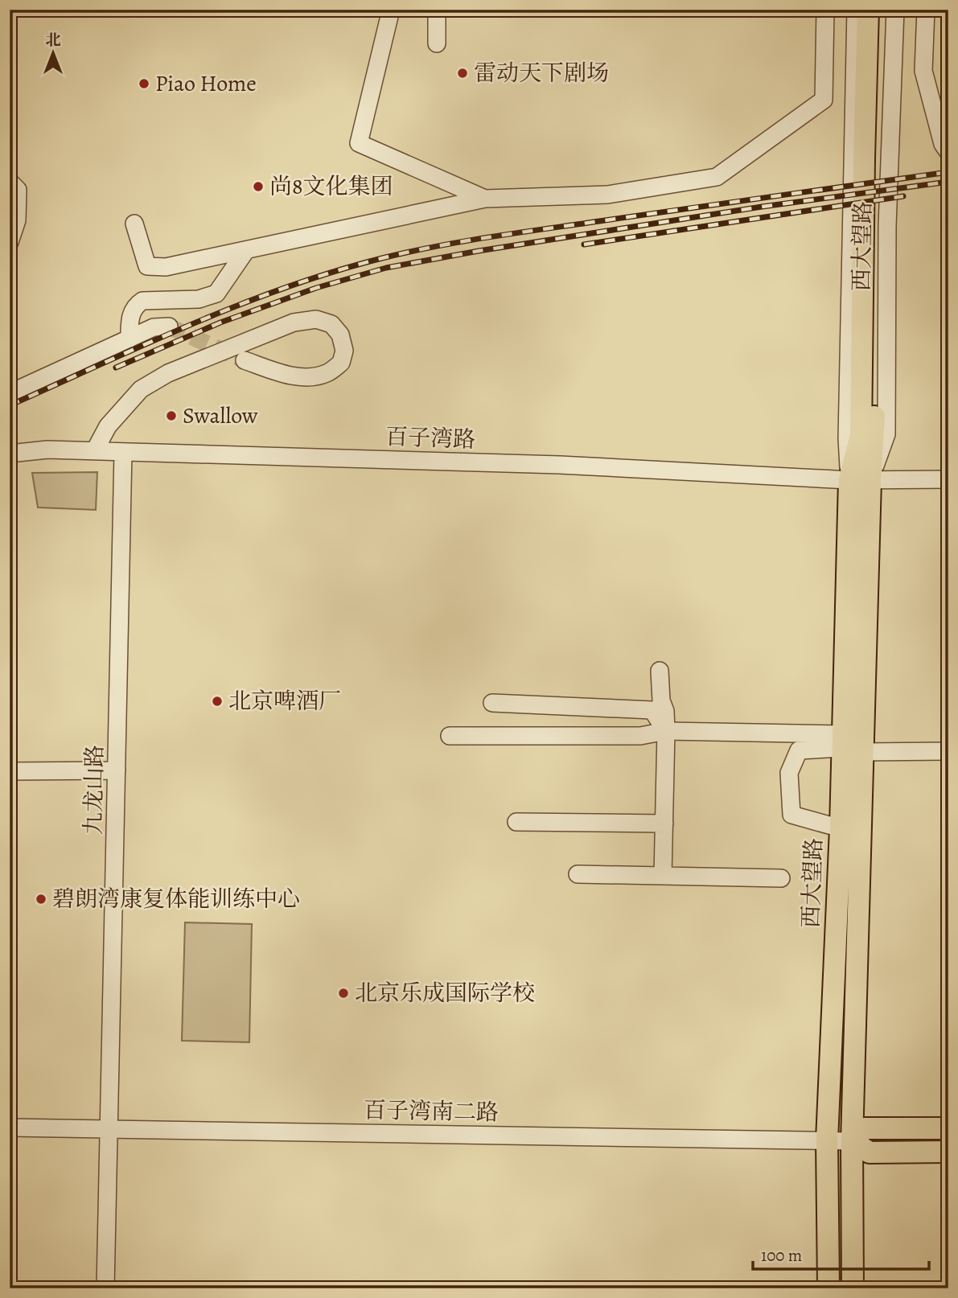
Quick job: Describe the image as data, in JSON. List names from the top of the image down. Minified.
{"streets":{"main road":["西大望路"],"street":["百子湾路","九龙山路","百子湾南二路"]},"crossings":[["西大望路","百子湾路"],["西大望路","百子湾南二路"],["百子湾路","九龙山路"],["九龙山路","百子湾南二路"]],"places":["雷动天下剧场","Piao Home","尚8文化集团","Swallow","北京啤酒厂","碧朗湾康复体能训练中心","北京乐成国际学校"],"scale_bar":"100 m","north":"top"}
